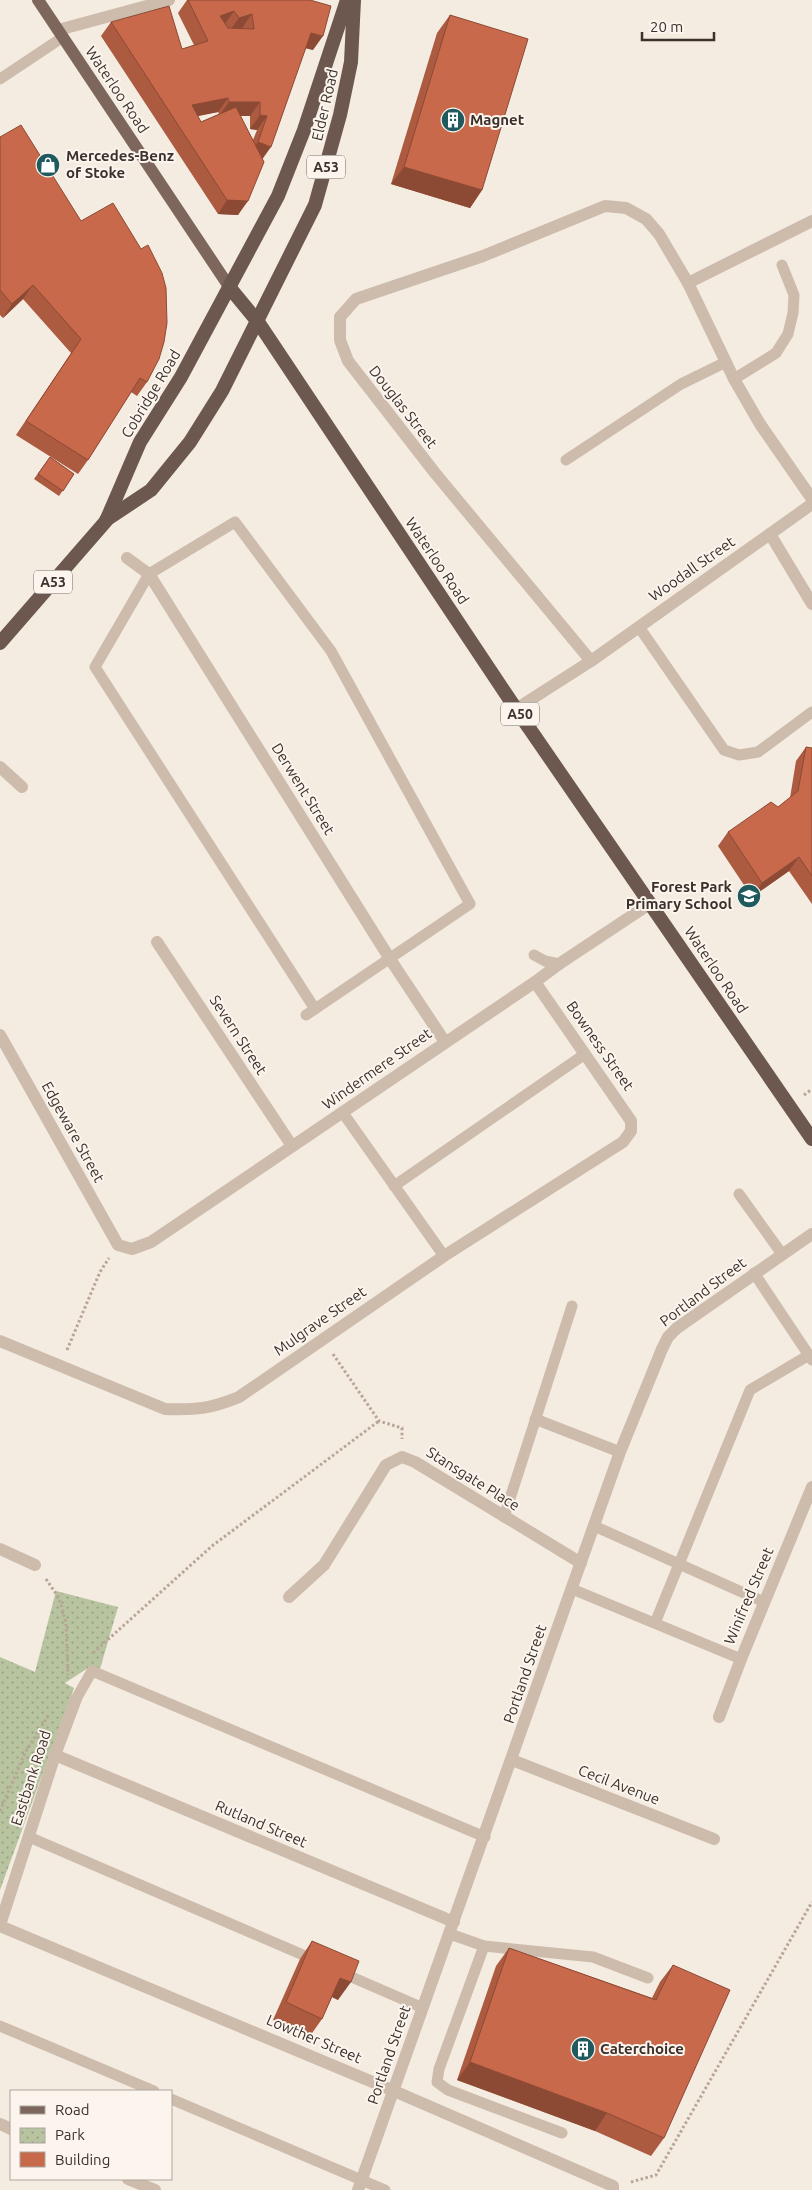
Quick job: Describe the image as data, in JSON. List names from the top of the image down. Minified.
{"streets":{"highway":["Waterloo Road","Elder Road","A53","Cobridge Road","A50"],"street":["Douglas Street","Woodall Street","Derwent Street","Severn Street","Bowness Street","Windermere Street","Edgeware Street","Portland Street","Mulgrave Street","Stansgate Place","Winifred Street","Eastbank Road","Cecil Avenue","Rutland Street","Lowther Street"]},"crossings":[["Waterloo Road","Elder Road"],["Waterloo Road","Cobridge Road"],["Waterloo Road","Windermere Street"],["Elder Road","Cobridge Road"],["Douglas Street","Woodall Street"],["Derwent Street","Windermere Street"],["Severn Street","Windermere Street"],["Bowness Street","Windermere Street"],["Bowness Street","Mulgrave Street"],["Windermere Street","Edgeware Street"],["Portland Street","Stansgate Place"],["Portland Street","Cecil Avenue"],["Portland Street","Rutland Street"],["Portland Street","Lowther Street"],["Eastbank Road","Rutland Street"],["Eastbank Road","Lowther Street"]],"places":{"building":["Magnet","Caterchoice"],"shop":["Mercedes-Benz of Stoke"],"school or university":["Forest Park Primary School"]},"legend":["Road","Park","Building"],"scale_bar":"20 m"}
